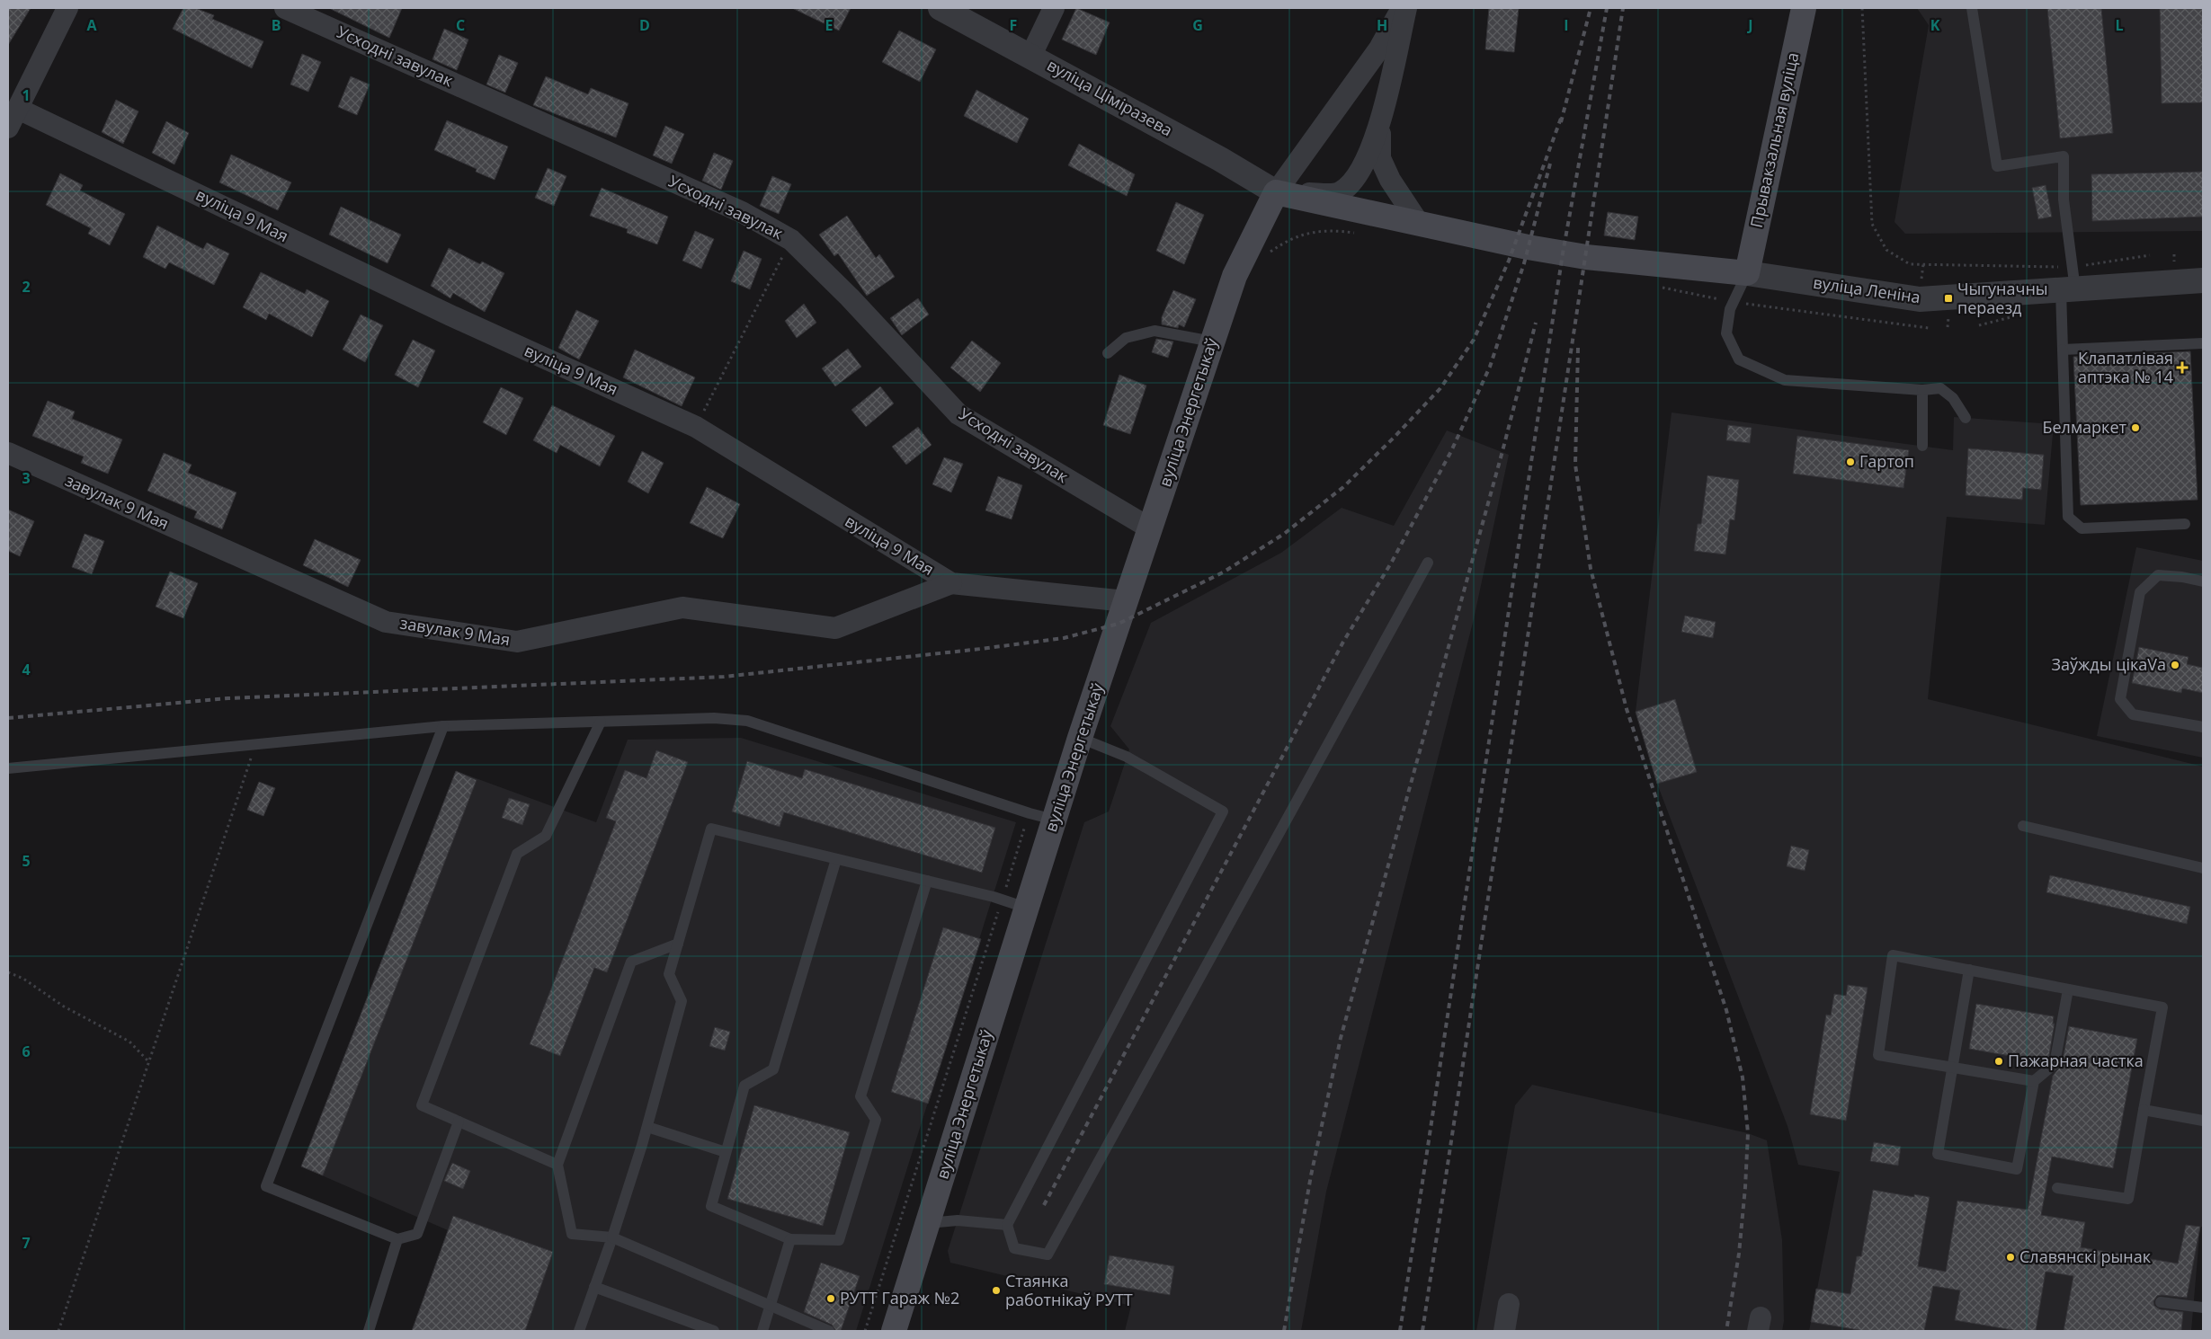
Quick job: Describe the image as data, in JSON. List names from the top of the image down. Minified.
{"streets":{"main road":["Прывакзальная вуліца","вуліца Энергетыкаў"],"street":["Усходні завулак","вуліца Ціміразева","вуліца 9 Мая","вуліца Леніна","завулак 9 Мая"]},"crossings":[["Усходні завулак","вуліца Энергетыкаў"],["вуліца Ціміразева","вуліца Энергетыкаў"],["Прывакзальная вуліца","вуліца Леніна"],["вуліца 9 Мая","вуліца Энергетыкаў"],["вуліца 9 Мая","завулак 9 Мая"]],"places":{"transit":["Чыгуначны пераезд"],"health":["Клапатлівая аптэка № 14"],"other":["Белмаркет","Гартоп","Заўжды цікаVа","Пажарная частка","Славянскі рынак","Стаянка работнікаў РУТТ","РУТТ Гараж №2"]},"grid":{"columns":["A","B","C","D","E","F","G","H","I","J","K","L"],"rows":["1","2","3","4","5","6","7"]}}
